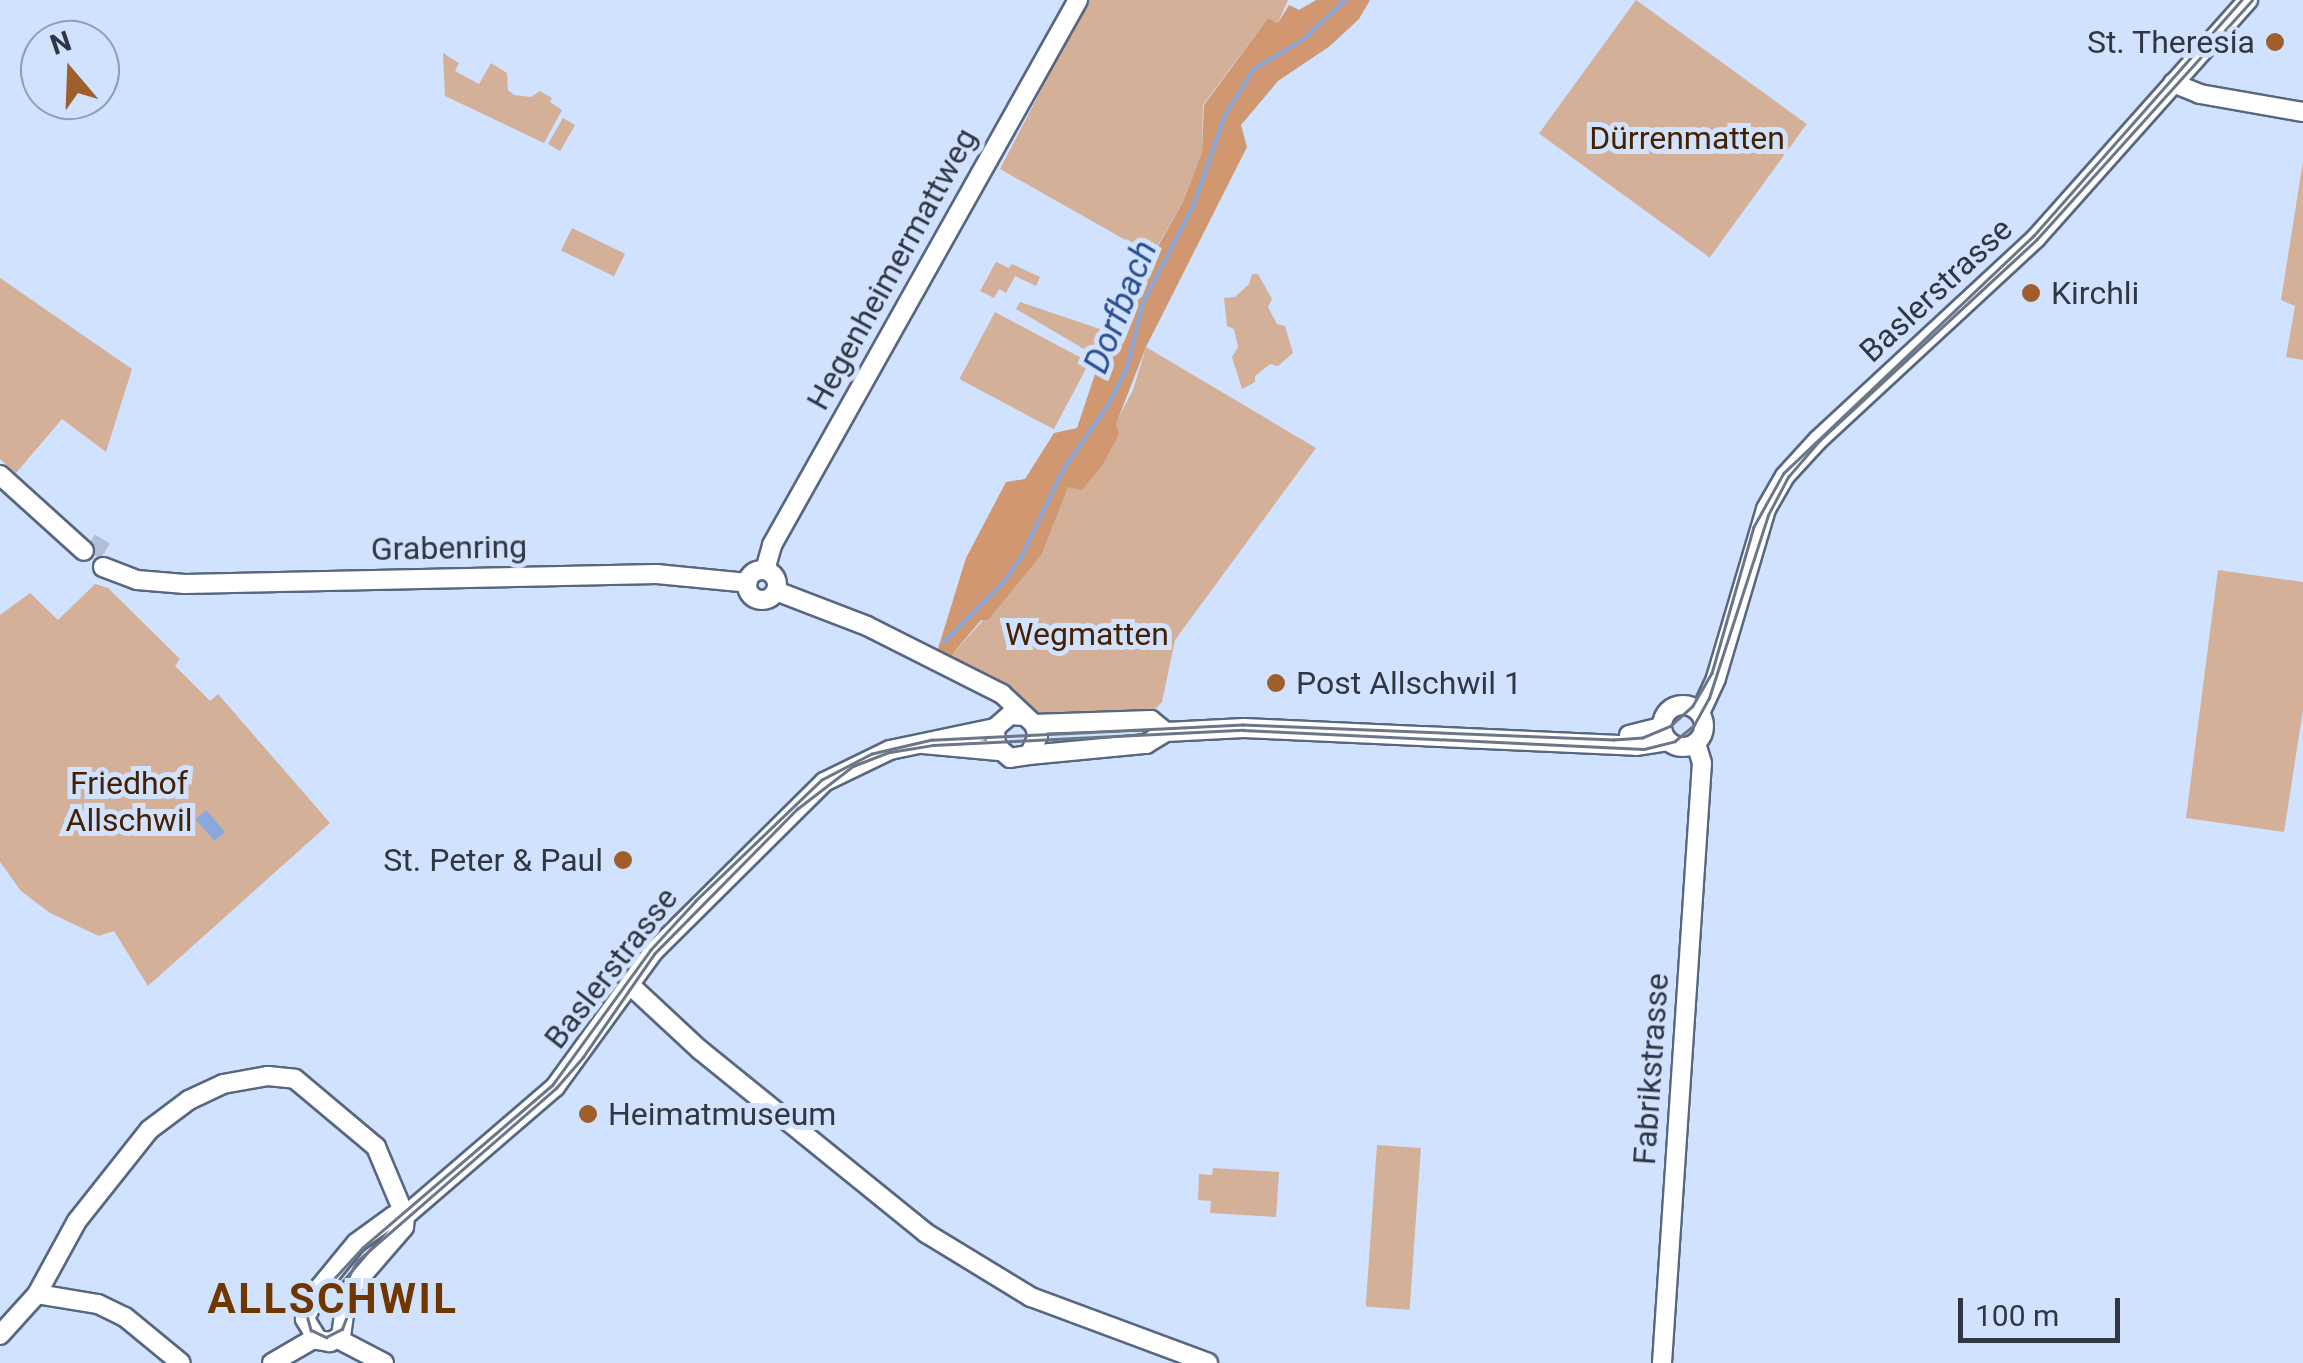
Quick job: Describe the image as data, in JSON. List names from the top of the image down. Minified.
{"streets":{"street":["Hegenheimermattweg","Baslerstrasse","Grabenring","Fabrikstrasse"]},"crossings":[["Hegenheimermattweg","Grabenring"]],"districts":["ALLSCHWIL"],"water":["Dorfbach"],"parks":["Dürrenmatten","Wegmatten","Friedhof Allschwil"],"places":["St. Theresia","Kirchli","Post Allschwil 1","St. Peter & Paul","Heimatmuseum"],"scale_bar":"100 m","north":"top"}
